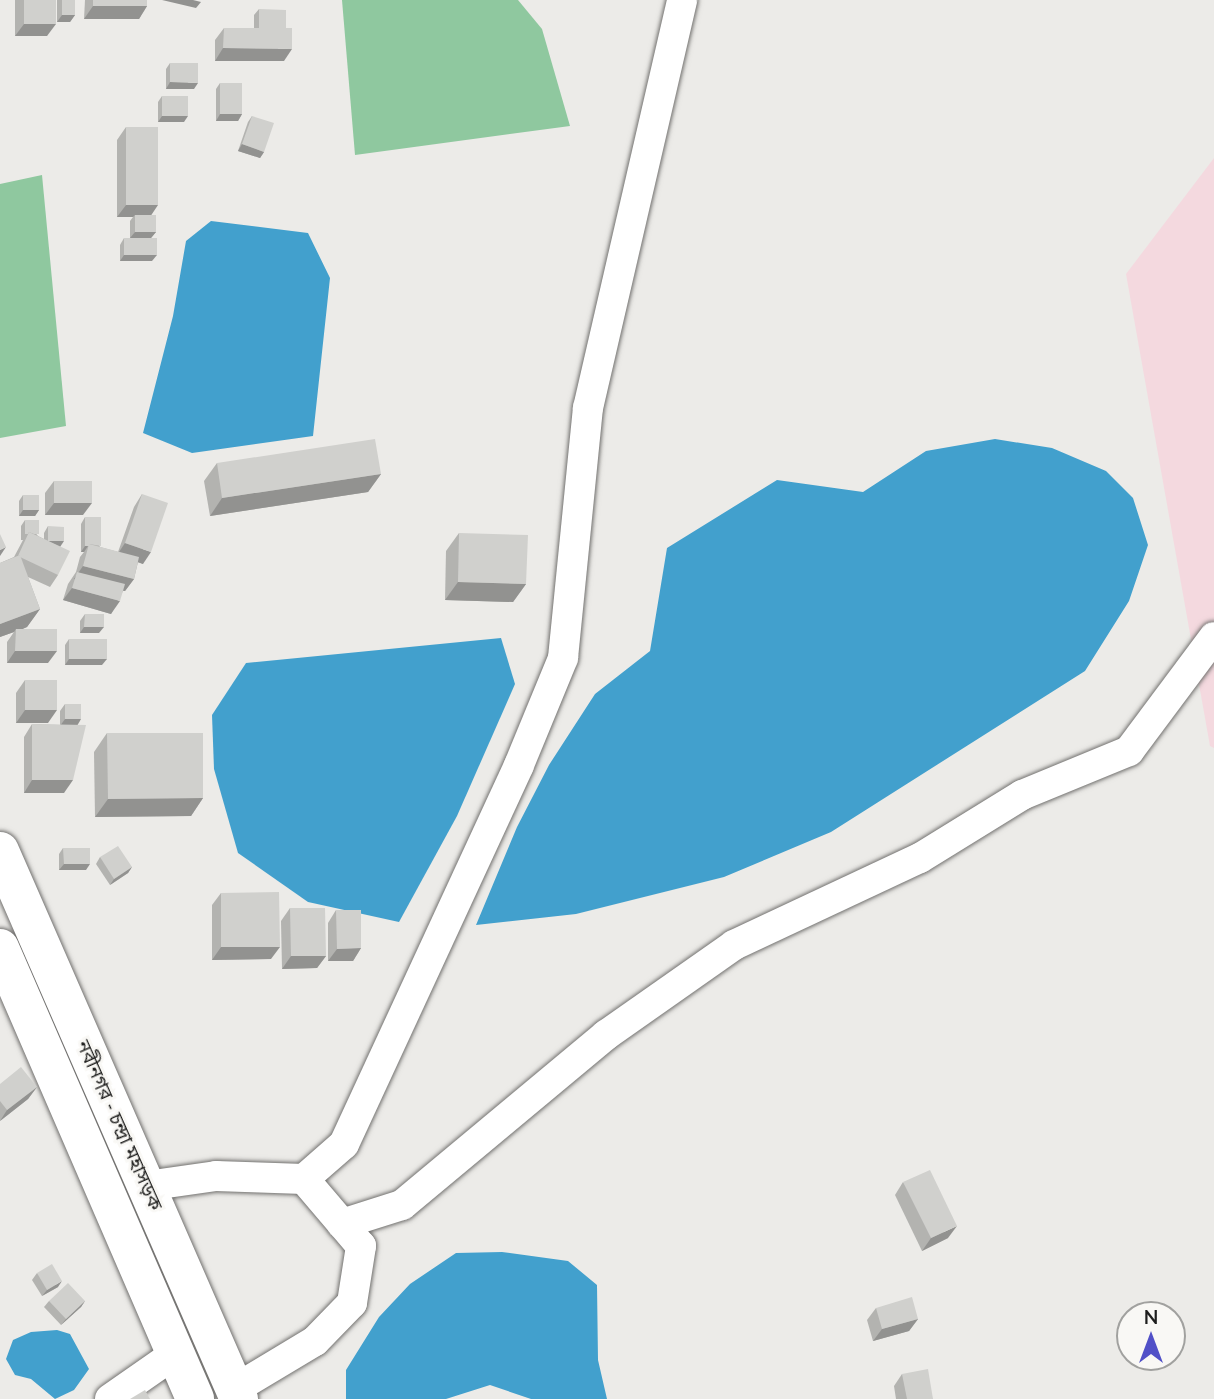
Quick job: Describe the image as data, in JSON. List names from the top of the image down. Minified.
{"streets":{"highway":["নবীনগর - চন্দ্রা মহাসড়ক"]},"north":"top"}
